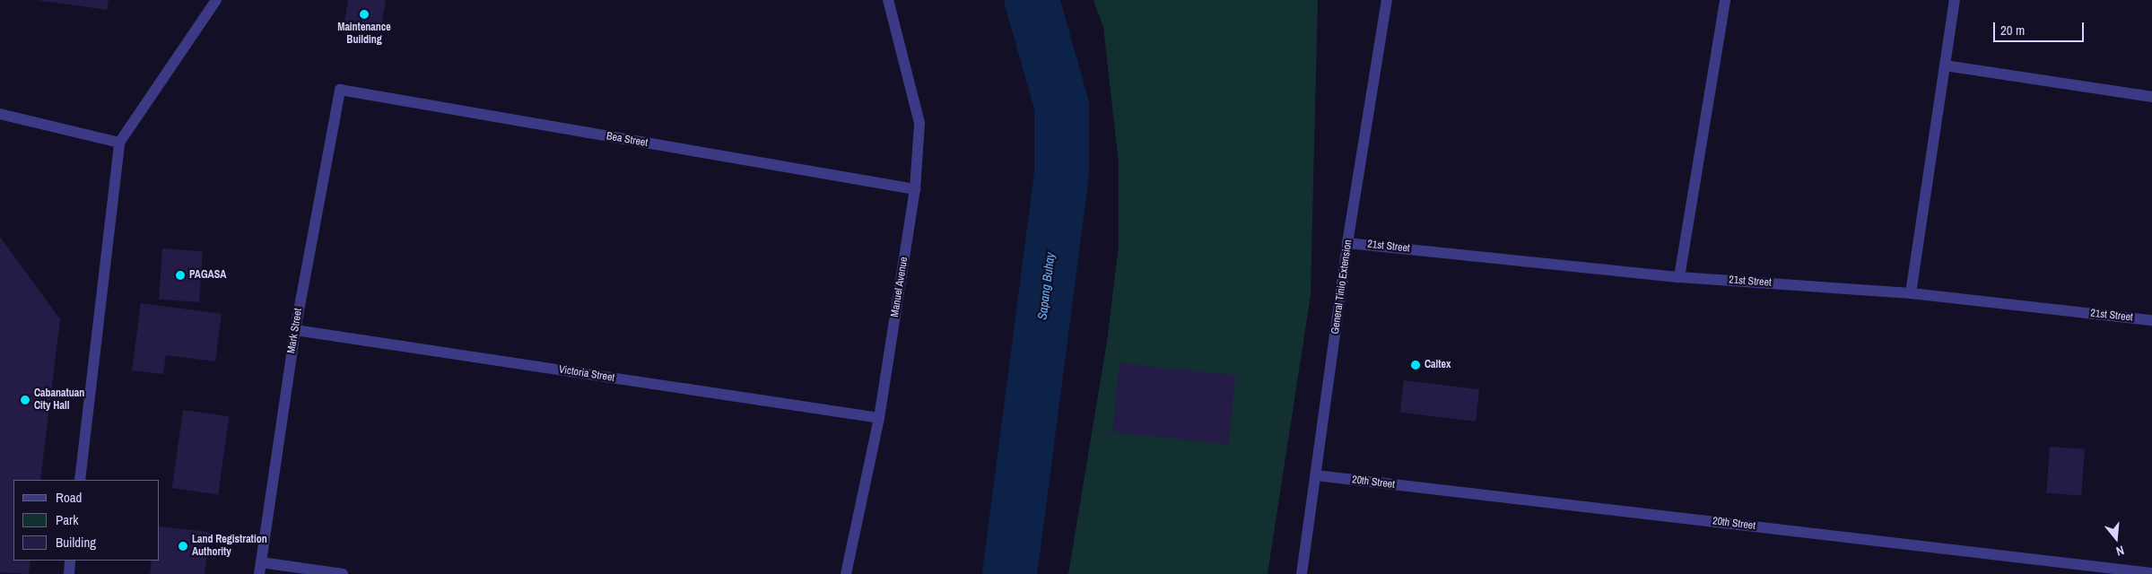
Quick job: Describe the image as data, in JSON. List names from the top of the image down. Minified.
{"streets":{"street":["Bea Street","21st Street","Manuel Avenue","General Tinio Extension","Mark Street","Victoria Street","20th Street"]},"crossings":[["Bea Street","Manuel Avenue"],["Bea Street","Mark Street"],["21st Street","General Tinio Extension"],["Manuel Avenue","Victoria Street"],["General Tinio Extension","20th Street"],["Mark Street","Victoria Street"]],"water":["Sapang Buhay"],"places":["Maintenance Building","PAGASA","Caltex","Cabanatuan City Hall","Land Registration Authority"],"legend":["Road","Park","Building"],"scale_bar":"20 m","north":"bottom"}
